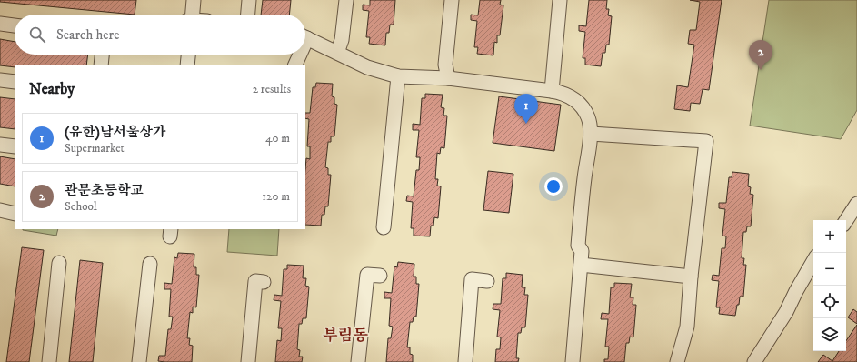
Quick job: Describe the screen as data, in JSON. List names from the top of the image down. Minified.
{"districts":["부림동"],"page":{"search":"Search here","pins":["2","1"],"heading":["Nearby","2 results"],"list":[{"mark":"1","name":"(유한)남서울상가","note":"Supermarket","value":"40 m"},{"mark":"2","name":"관문초등학교","note":"School","value":"120 m"}],"map_buttons":["+","−"]}}
